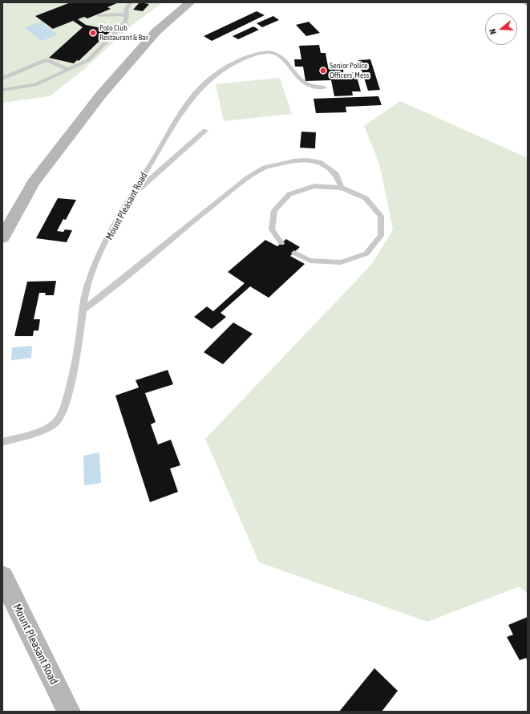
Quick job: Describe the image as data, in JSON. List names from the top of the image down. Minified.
{"streets":{"street":["Mount Pleasant Road"]},"places":["Polo Club Restaurant & Bar","Senior Police Officers' Mess"],"north":"left"}
